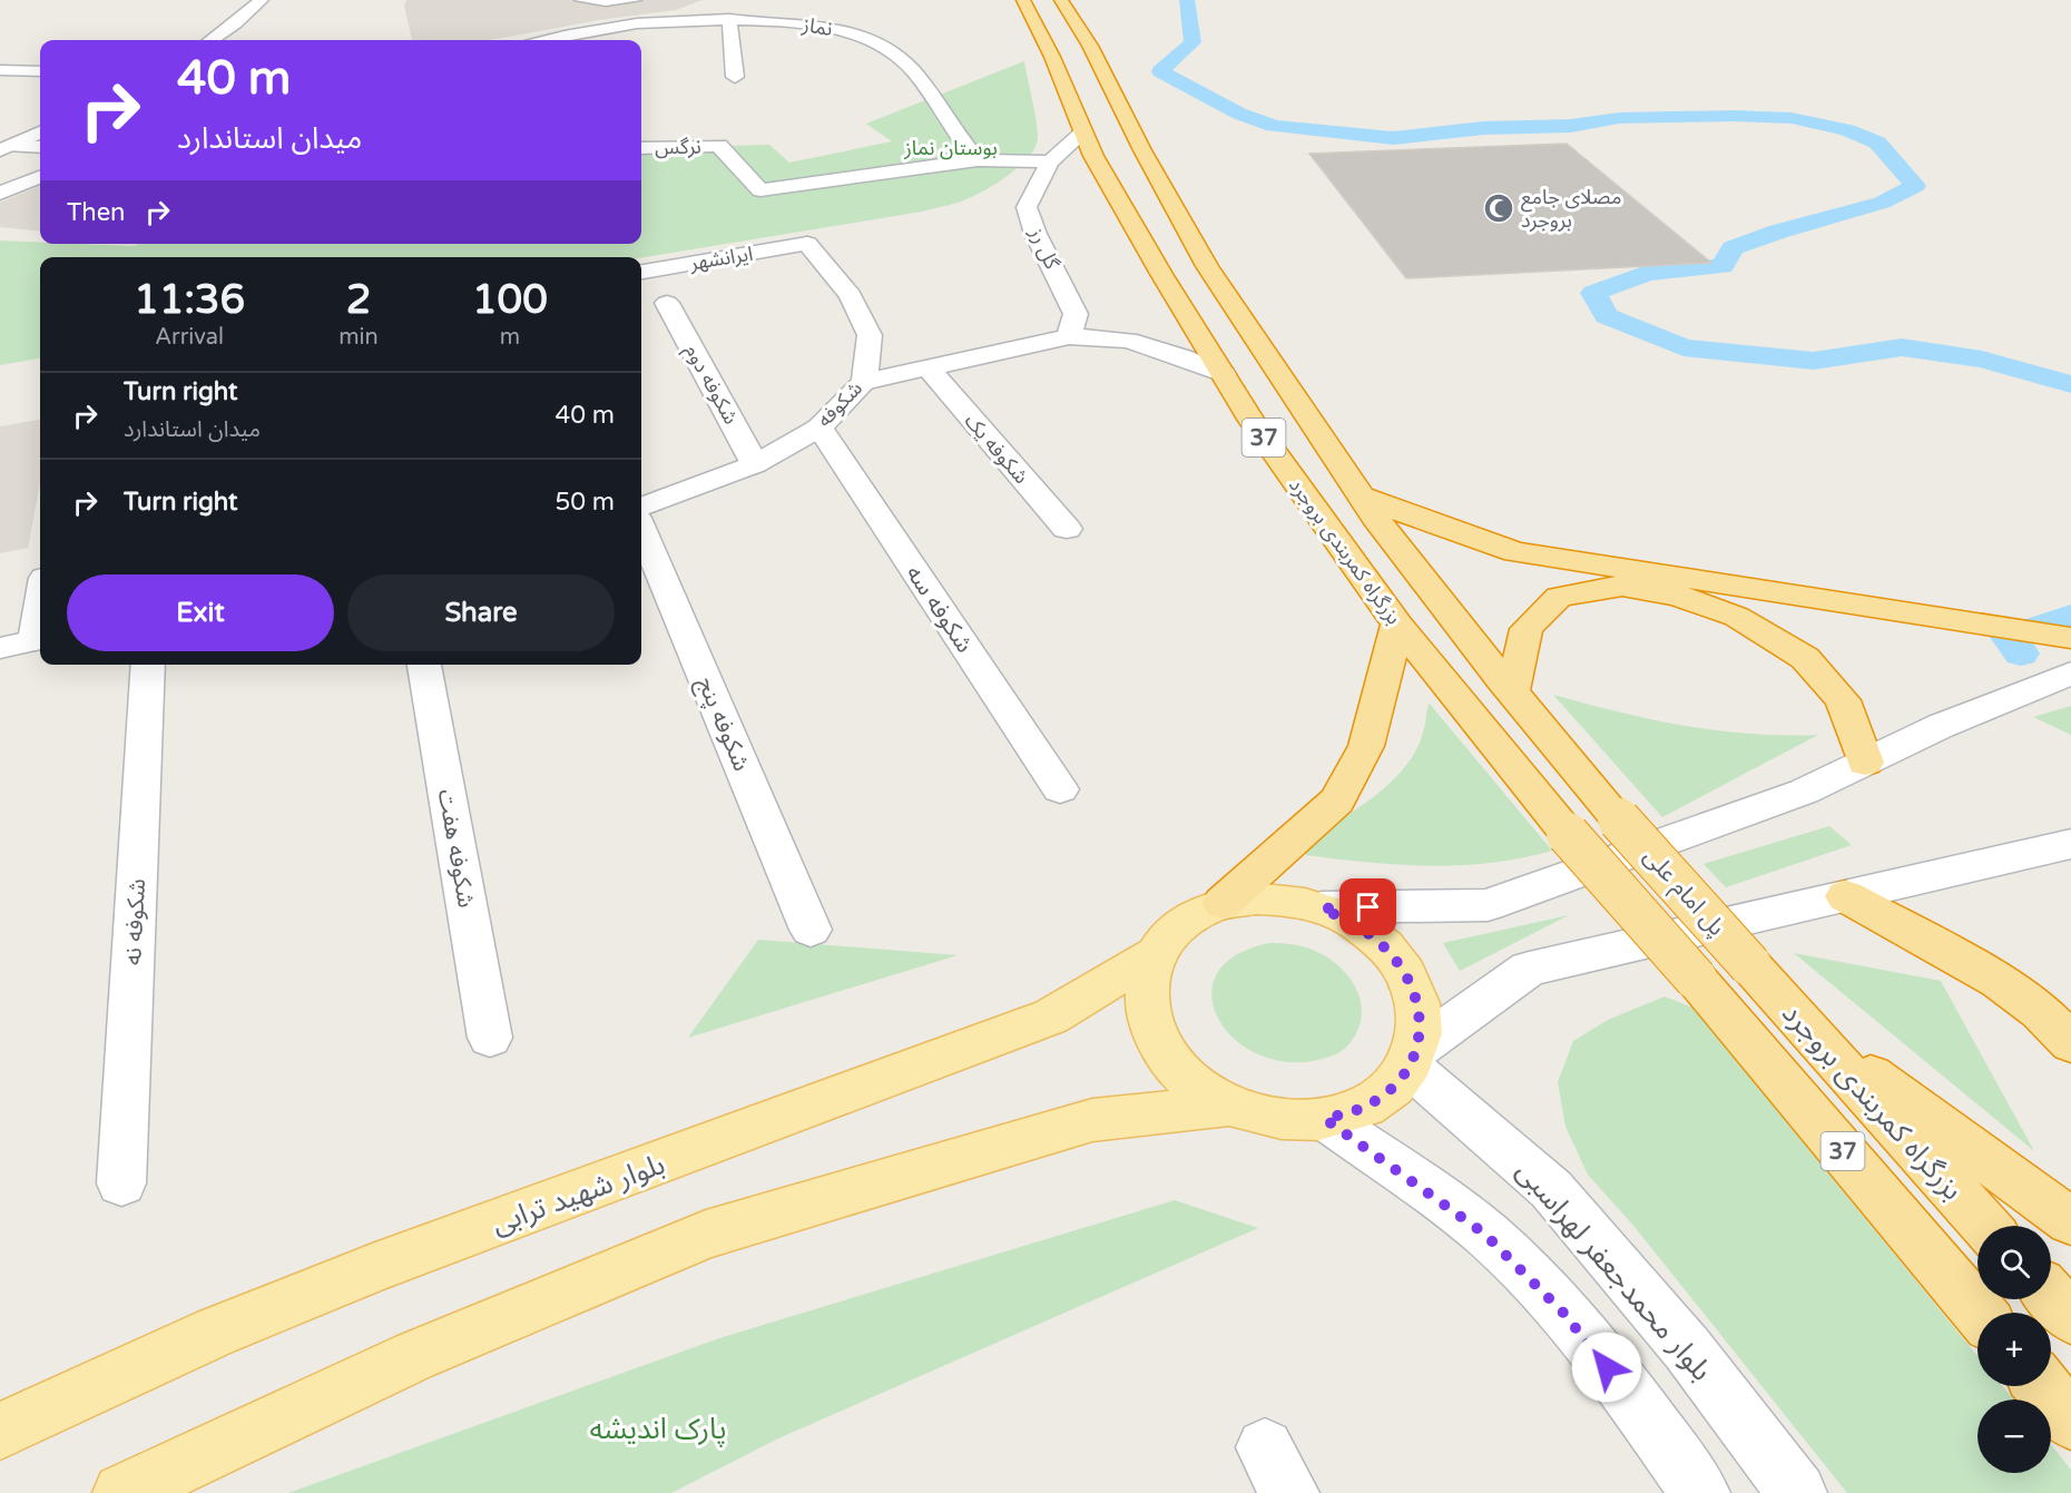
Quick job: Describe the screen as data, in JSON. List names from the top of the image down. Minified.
{"streets":{"highway":["37","بزرگراه کمربندی بروجرد","پل امام علی"],"main road":["بلوار شهید ترابی"],"street":["نماز","نرگس","گل رز","ایرانشهر","شکوفه دوم","شکوفه","شکوفه یک","شکوفه سه","شکوفه پنج","شکوفه هفت","شکوفه نه","بلوار محمدجعفر لهراسبی"]},"crossings":[["ایرانشهر","شکوفه"],["شکوفه دوم","شکوفه"],["شکوفه","شکوفه سه"],["بزرگراه کمربندی بروجرد","پل امام علی"]],"parks":["بوستان نماز","پارک اندیشه"],"places":{"mosque":["مصلای جامع بروجرد"]},"page":{"turn":["40 m","میدان استاندارد"],"then":"Then","eta":["11:36","Arrival","2","min","100","m"],"list":[{"name":"Turn right","note":"میدان استاندارد","value":"40 m"},{"name":"Turn right","value":"50 m"}],"buttons":["Exit","Share"],"map_buttons":["+","−"]}}
